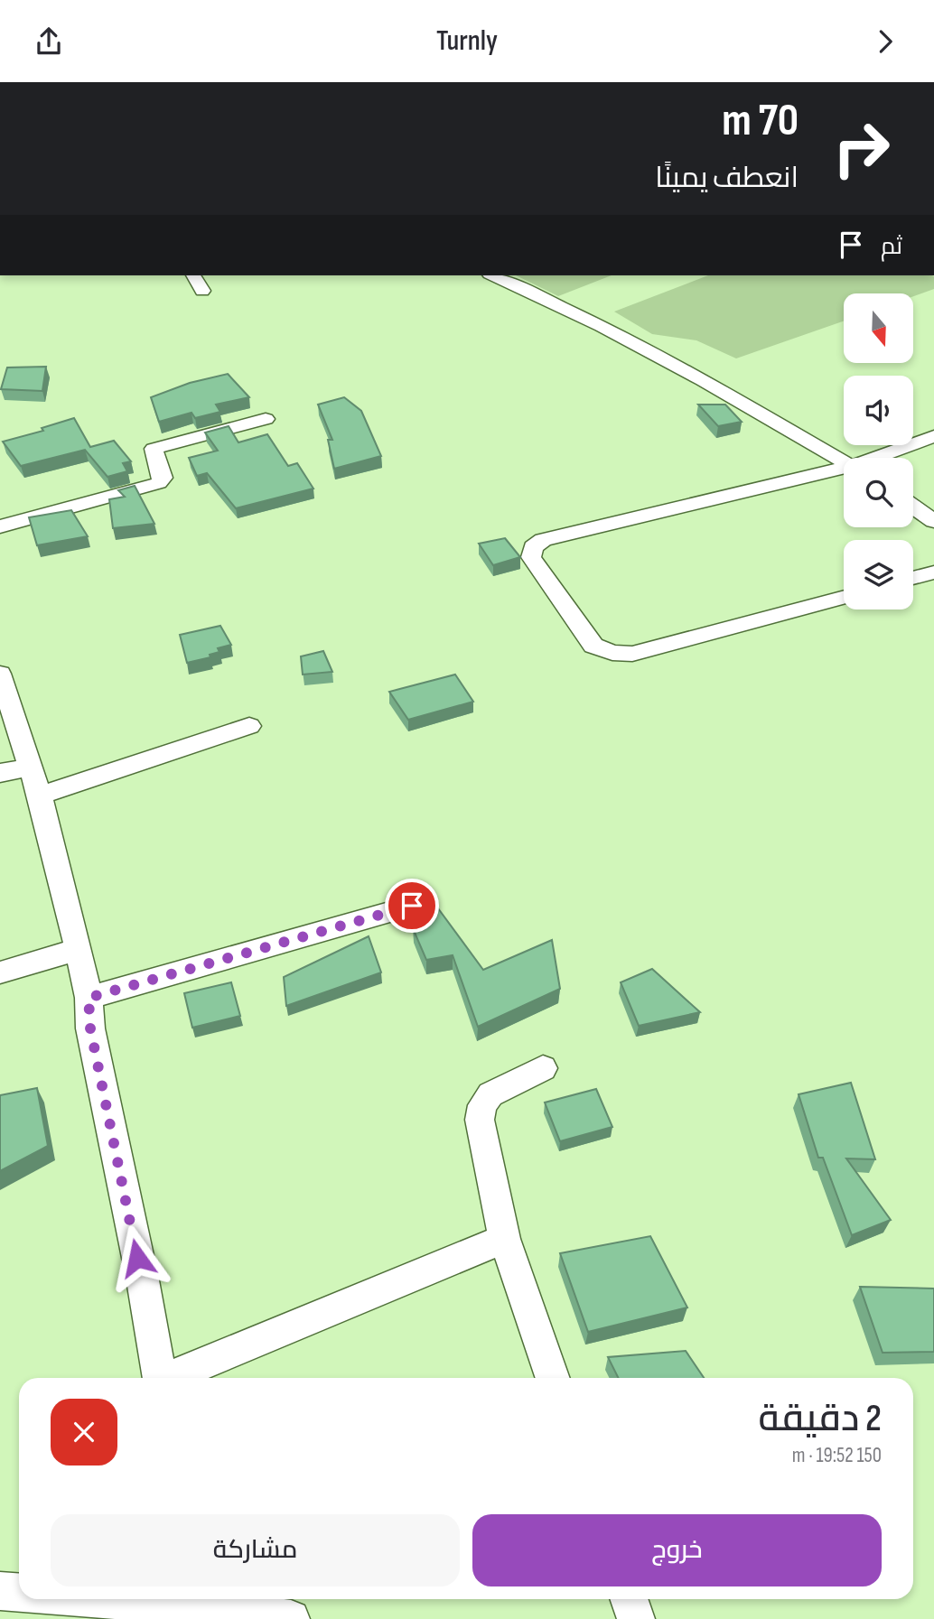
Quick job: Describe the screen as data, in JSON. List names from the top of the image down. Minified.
{"north":"bottom","page":{"header":"Turnly","turn":["70 m","انعطف يمينًا"],"then":"ثم","heading":["2 دقيقة","150 m · 19:52"],"buttons":["خروج","مشاركة"]}}
